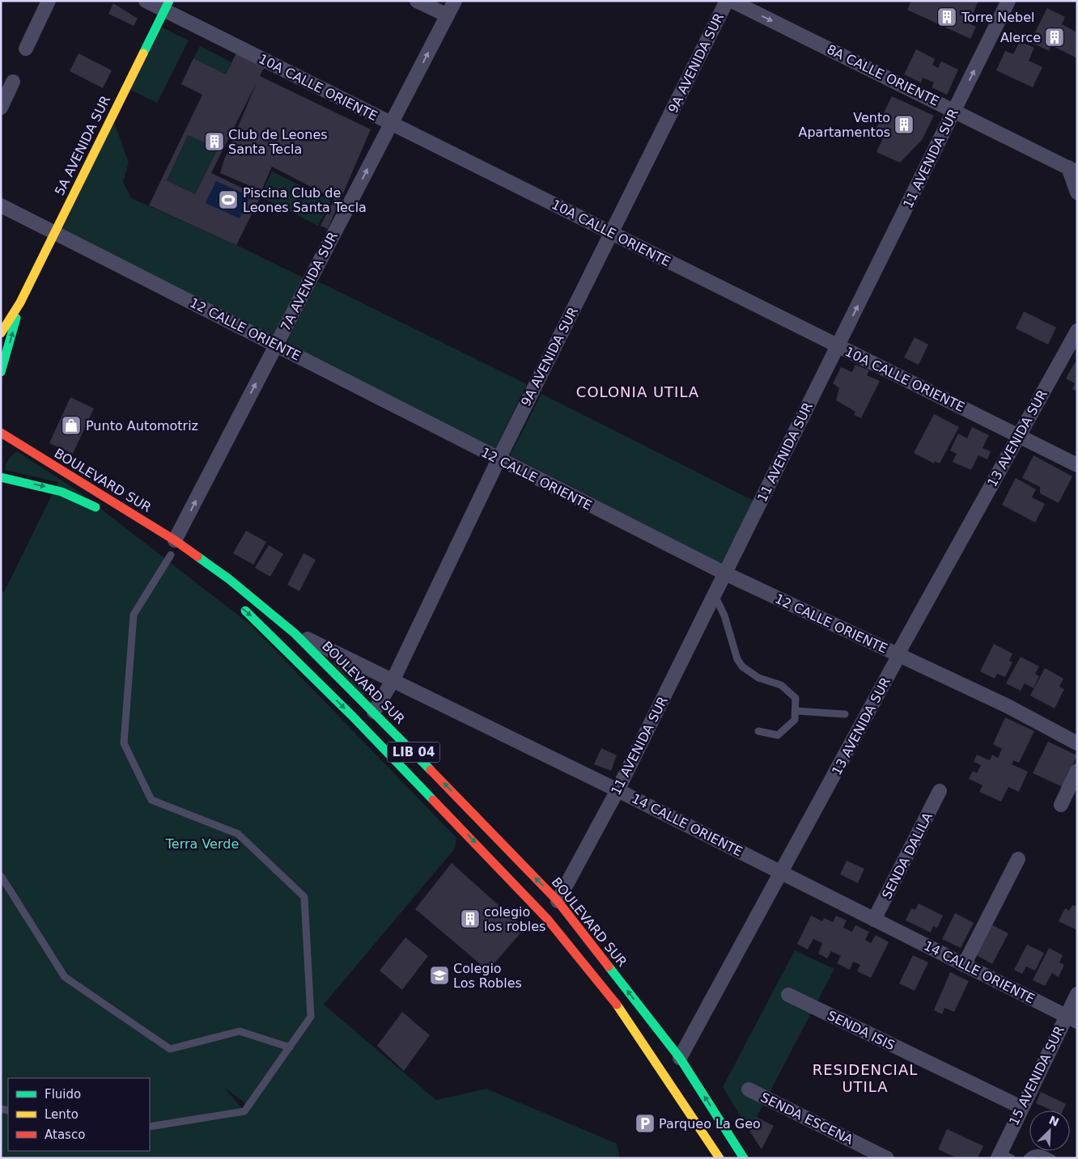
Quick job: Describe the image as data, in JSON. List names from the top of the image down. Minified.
{"streets":{"main road":["5A AVENIDA SUR","BOULEVARD SUR","LIB 04"],"street":["9A AVENIDA SUR","8A CALLE ORIENTE","10A CALLE ORIENTE","11 AVENIDA SUR","7A AVENIDA SUR","12 CALLE ORIENTE","13 AVENIDA SUR","14 CALLE ORIENTE","SENDA DALILA","SENDA ISIS","15 AVENIDA SUR","SENDA ESCENA"]},"crossings":[["9A AVENIDA SUR","10A CALLE ORIENTE"],["9A AVENIDA SUR","12 CALLE ORIENTE"],["9A AVENIDA SUR","BOULEVARD SUR"],["9A AVENIDA SUR","14 CALLE ORIENTE"],["8A CALLE ORIENTE","11 AVENIDA SUR"],["10A CALLE ORIENTE","5A AVENIDA SUR"],["10A CALLE ORIENTE","11 AVENIDA SUR"],["10A CALLE ORIENTE","7A AVENIDA SUR"],["10A CALLE ORIENTE","13 AVENIDA SUR"],["5A AVENIDA SUR","12 CALLE ORIENTE"],["11 AVENIDA SUR","12 CALLE ORIENTE"],["11 AVENIDA SUR","BOULEVARD SUR"],["11 AVENIDA SUR","14 CALLE ORIENTE"],["7A AVENIDA SUR","12 CALLE ORIENTE"],["7A AVENIDA SUR","BOULEVARD SUR"],["12 CALLE ORIENTE","13 AVENIDA SUR"],["13 AVENIDA SUR","BOULEVARD SUR"],["13 AVENIDA SUR","14 CALLE ORIENTE"],["BOULEVARD SUR","14 CALLE ORIENTE"],["14 CALLE ORIENTE","SENDA DALILA"],["14 CALLE ORIENTE","15 AVENIDA SUR"],["SENDA ISIS","15 AVENIDA SUR"]],"one_way":["8A CALLE ORIENTE","11 AVENIDA SUR","7A AVENIDA SUR"],"districts":["COLONIA UTILA","RESIDENCIAL UTILA"],"parks":["Terra Verde"],"places":{"building":["Torre Nebel","Alerce","Vento Apartamentos","Club de Leones Santa Tecla","colegio los robles"],"sports":["Piscina Club de Leones Santa Tecla"],"shop":["Punto Automotriz"],"school or university":["Colegio Los Robles"],"parking":["Parqueo La Geo"]},"legend":["Fluido","Lento","Atasco"],"north":"top right"}
